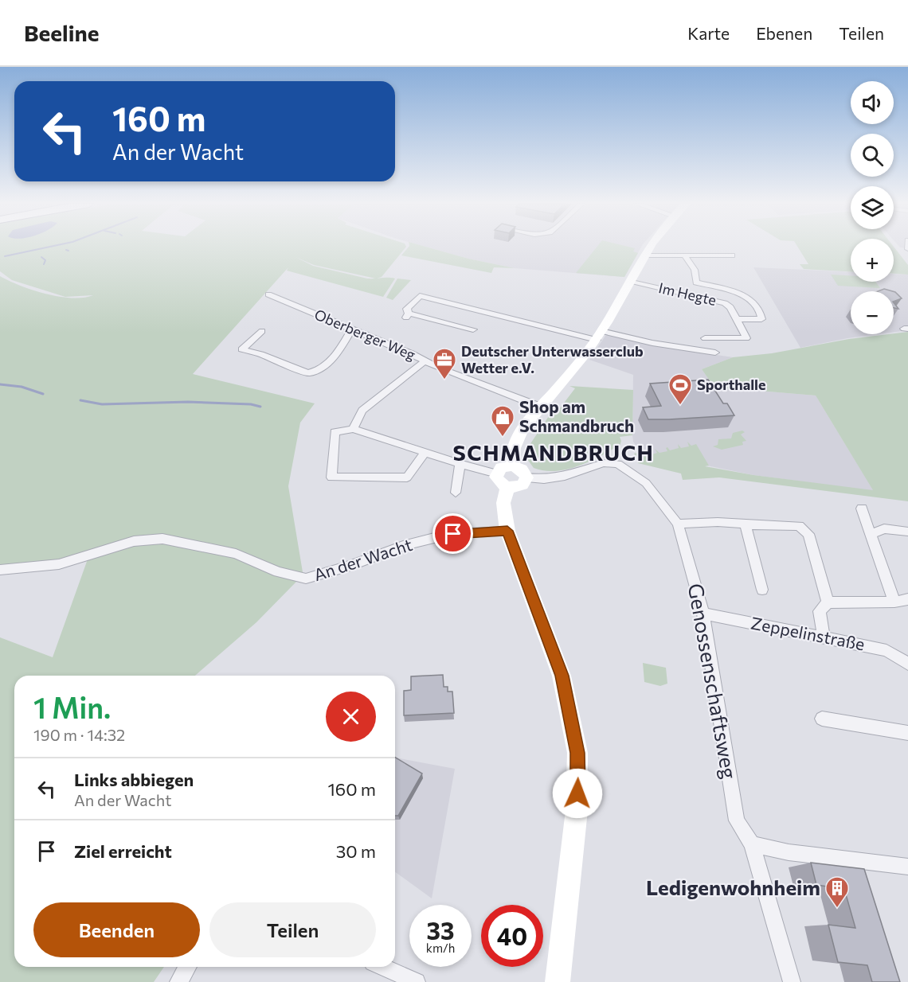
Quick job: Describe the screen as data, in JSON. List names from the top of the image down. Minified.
{"streets":{"street":["Im Hegte","Oberberger Weg","An der Wacht","Zeppelinstraße","Genossenschaftsweg"]},"crossings":[["Zeppelinstraße","Genossenschaftsweg"]],"districts":["SCHMANDBRUCH"],"places":{"office":["Deutscher Unterwasserclub Wetter e.V."],"sports":["Sporthalle"],"shop":["Shop am Schmandbruch"],"building":["Ledigenwohnheim"]},"page":{"header":"Beeline","nav":["Karte","Ebenen","Teilen"],"map_buttons":["+","−"],"turn":["160 m","An der Wacht"],"heading":["1 Min.","190 m · 14:32"],"list":[{"name":"Links abbiegen","note":"An der Wacht","value":"160 m"},{"name":"Ziel erreicht","value":"30 m"}],"buttons":["Beenden","Teilen"],"speed":"33 km/h","limit":"40"}}
